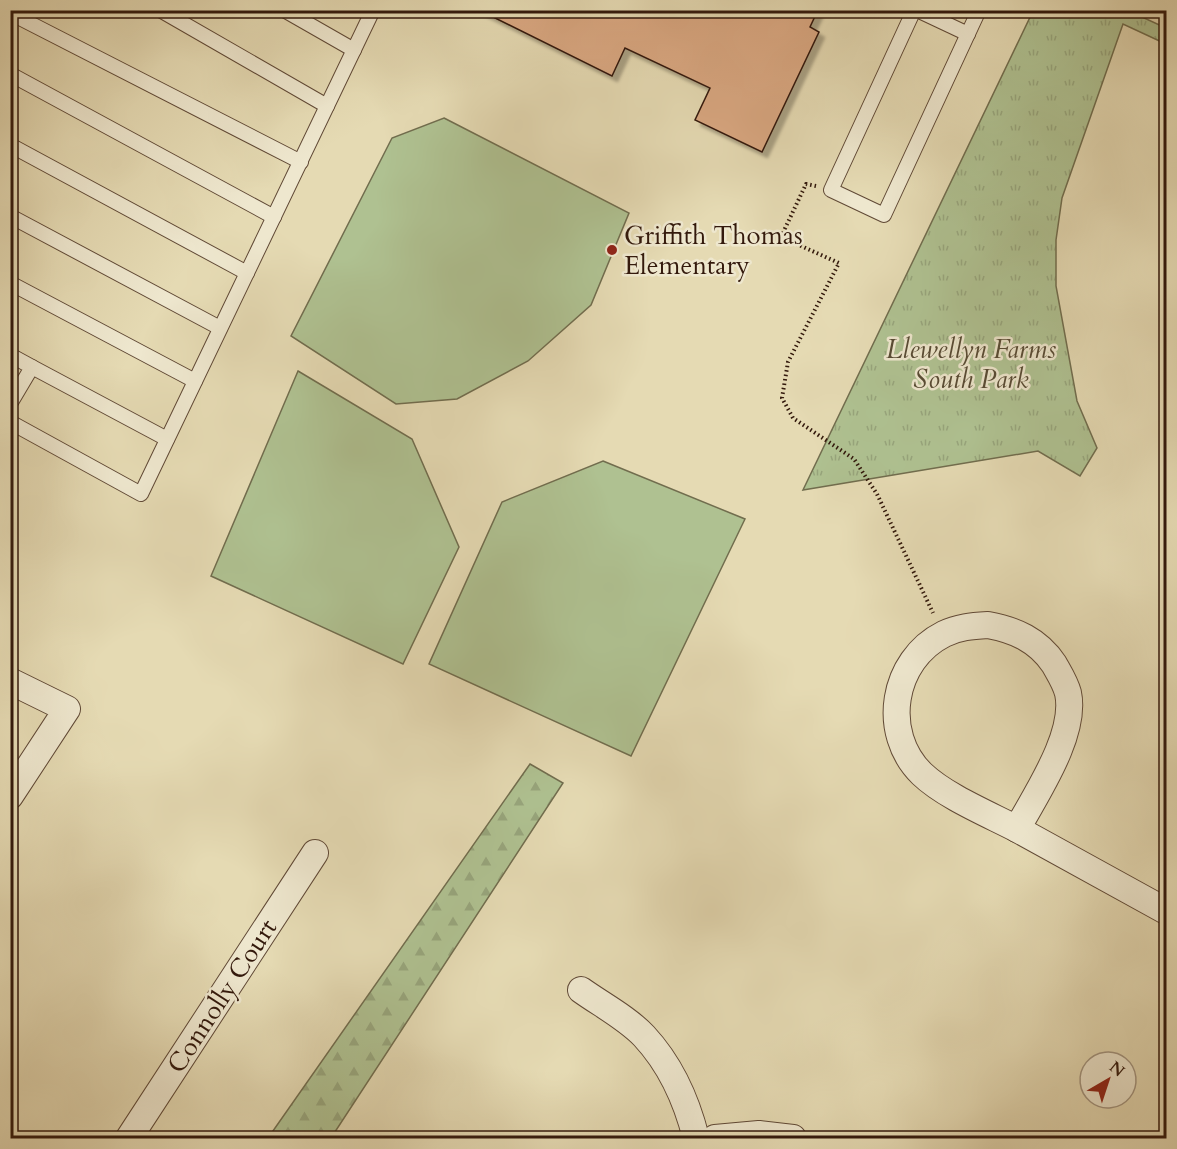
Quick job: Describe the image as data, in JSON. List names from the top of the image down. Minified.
{"streets":{"street":["Connolly Court"]},"parks":["Llewellyn Farms South Park"],"places":["Griffith Thomas Elementary"],"north":"top right"}
